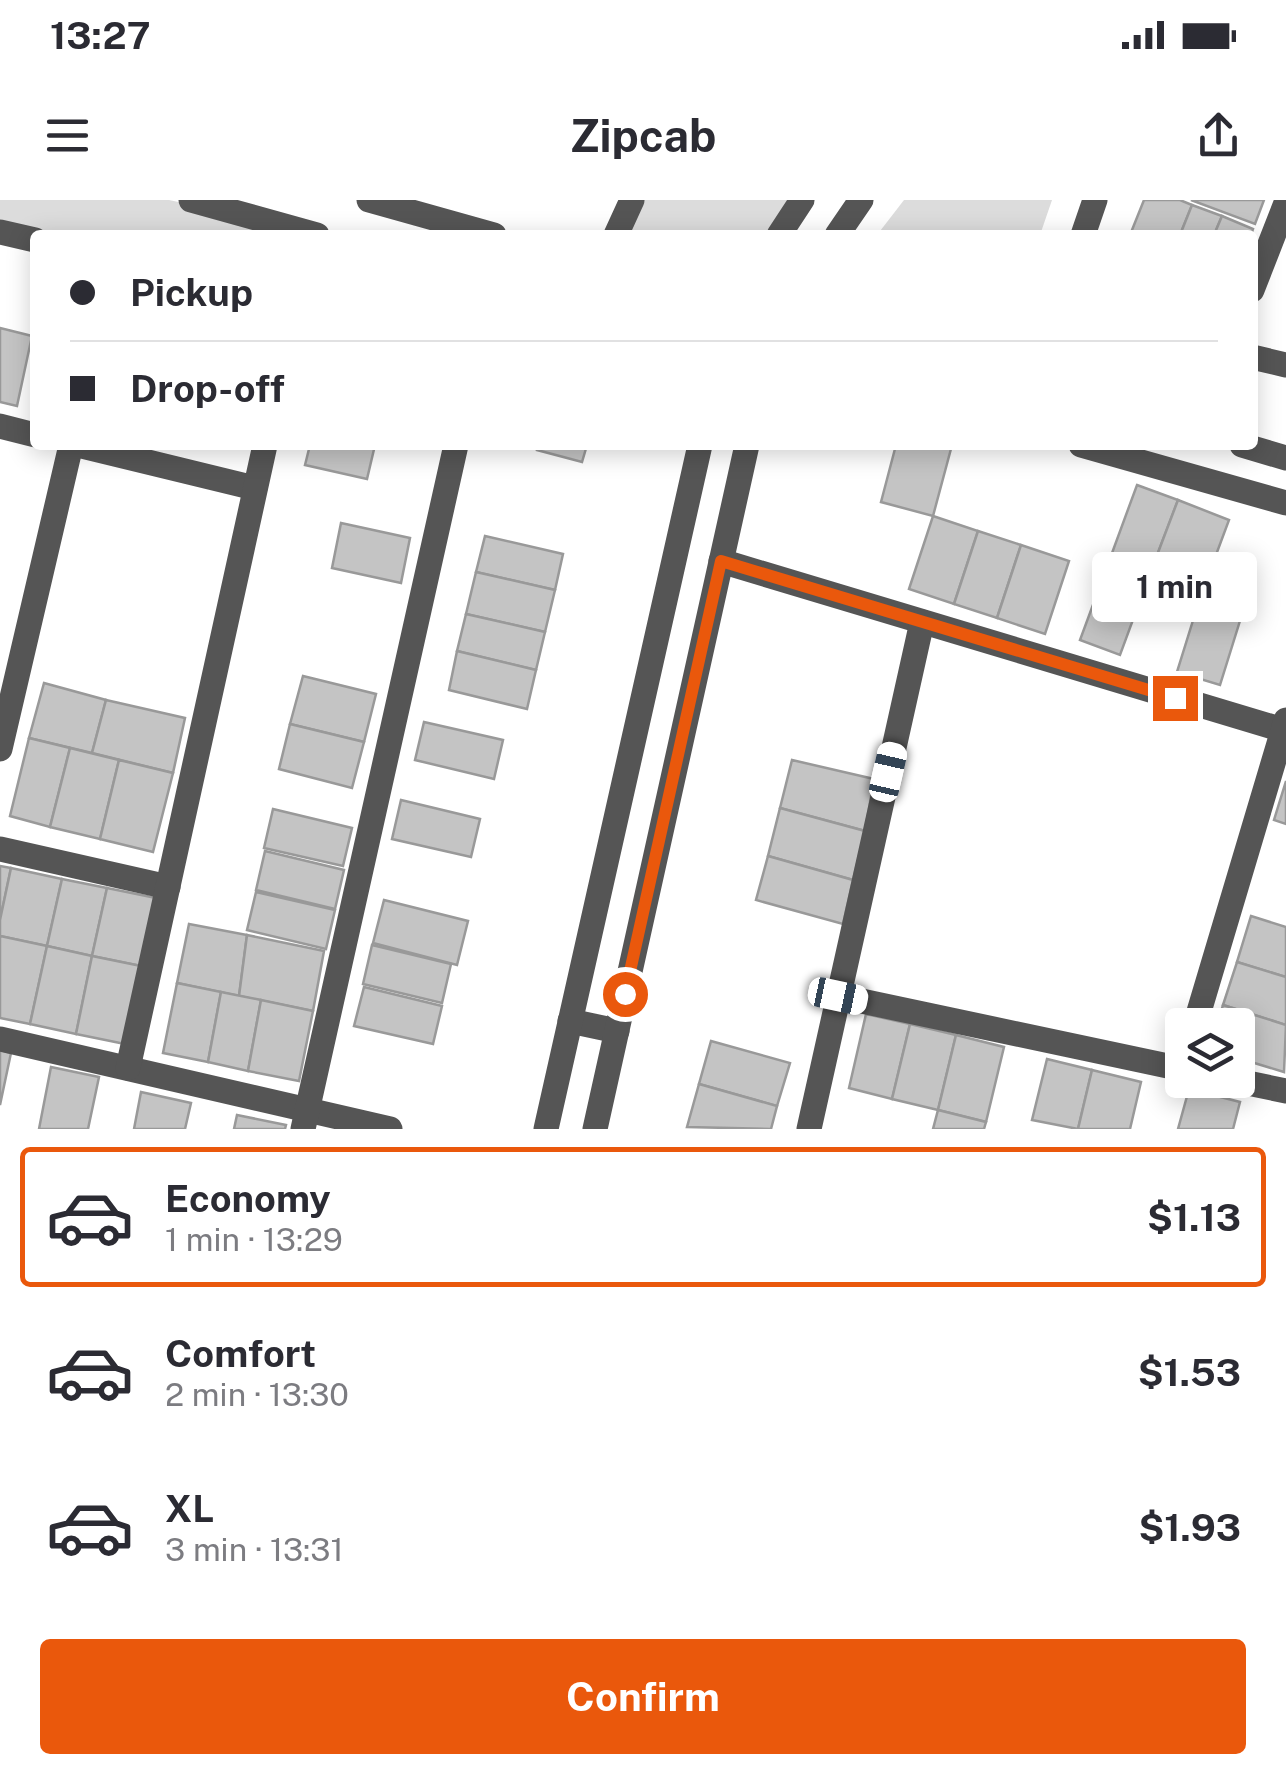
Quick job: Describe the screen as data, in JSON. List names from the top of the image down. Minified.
{"page":{"status":"13:27","header":"Zipcab","banner":["Pickup","Drop-off"],"bubble":"1 min","list":[{"name":"Economy","note":"1 min · 13:29","value":"$1.13"},{"name":"Comfort","note":"2 min · 13:30","value":"$1.53"},{"name":"XL","note":"3 min · 13:31","value":"$1.93"}],"buttons":"Confirm"}}
